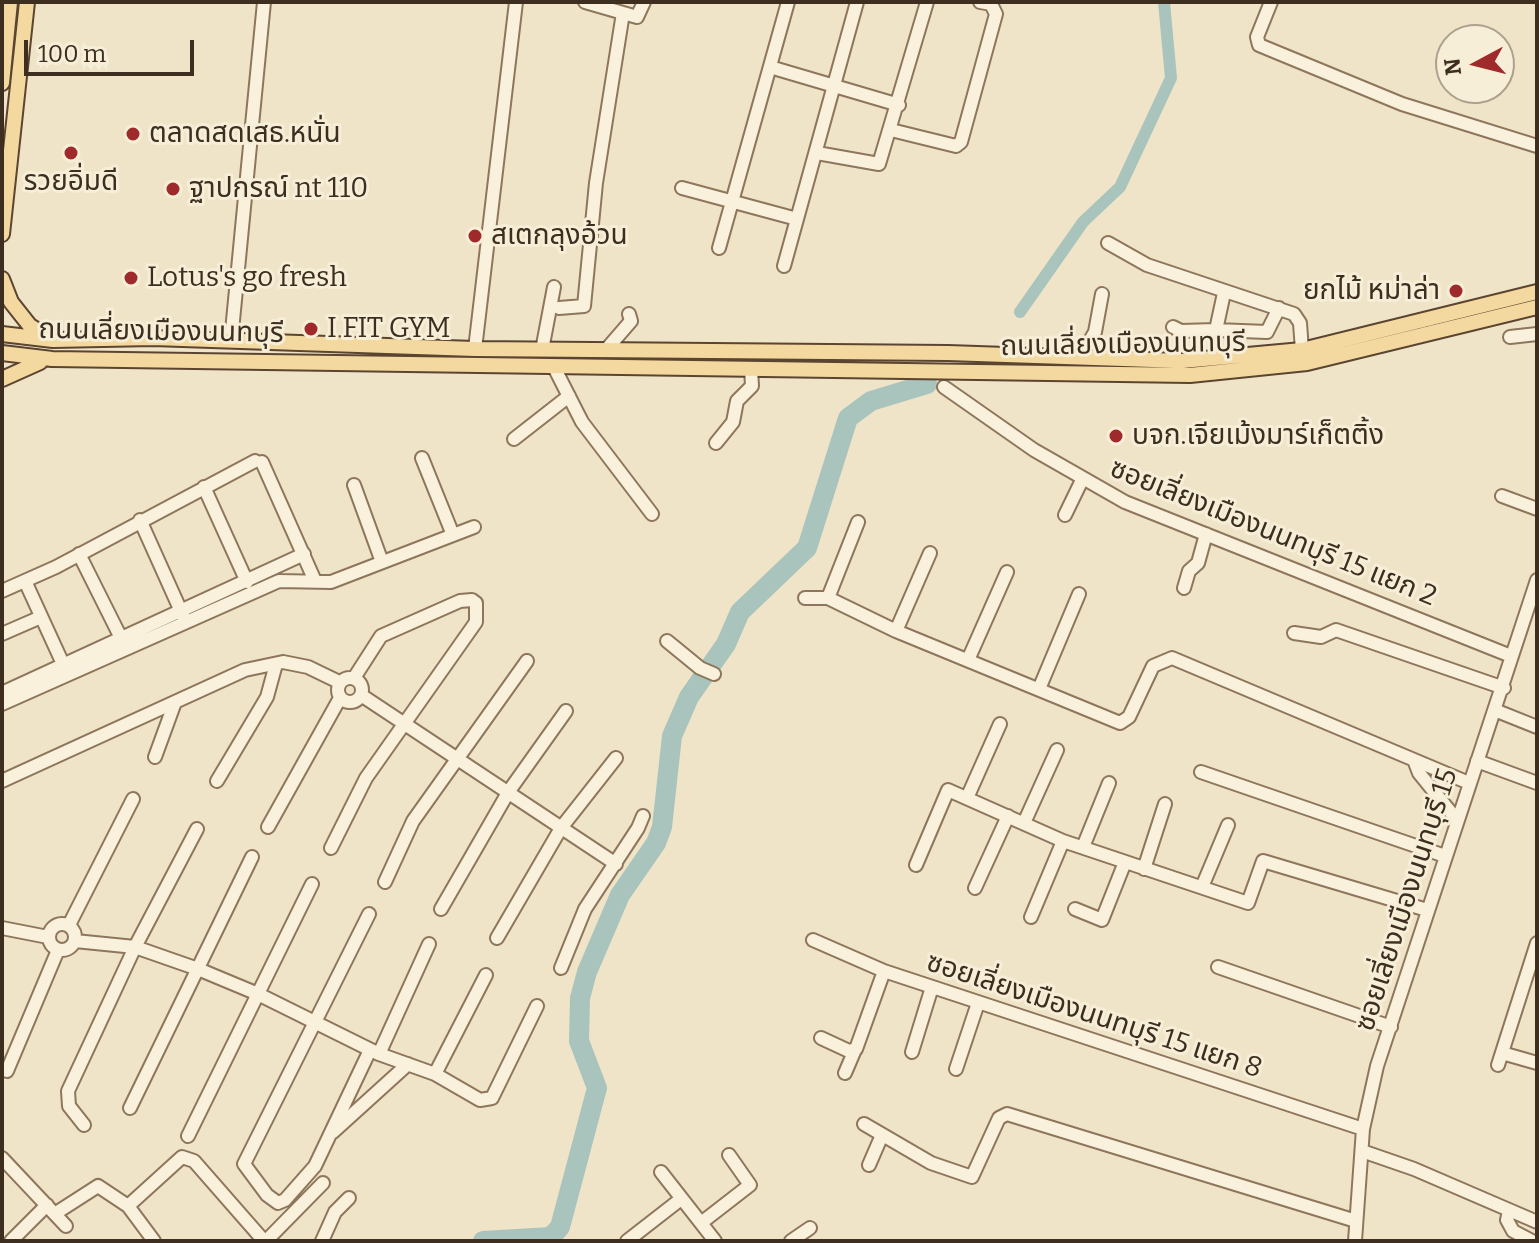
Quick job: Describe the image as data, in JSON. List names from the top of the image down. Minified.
{"streets":{"main road":["ถนนเลี่ยงเมืองนนทบุรี"],"street":["ซอยเลี่ยงเมืองนนทบุรี 15 แยก 2","ซอยเลี่ยงเมืองนนทบุรี 15","ซอยเลี่ยงเมืองนนทบุรี 15 แยก 8"]},"crossings":[["ซอยเลี่ยงเมืองนนทบุรี 15 แยก 2","ซอยเลี่ยงเมืองนนทบุรี 15"],["ซอยเลี่ยงเมืองนนทบุรี 15","ซอยเลี่ยงเมืองนนทบุรี 15 แยก 8"]],"places":["ตลาดสดเสธ.หนั่น","รวยอิ่มดี","ฐาปกรณ์ nt 110","สเตกลุงอ้วน","Lotus's go fresh","ยกไม้ หม่าล่า","I FIT GYM","บจก.เจียเม้งมาร์เก็ตติ้ง"],"scale_bar":"100 m","north":"left"}
